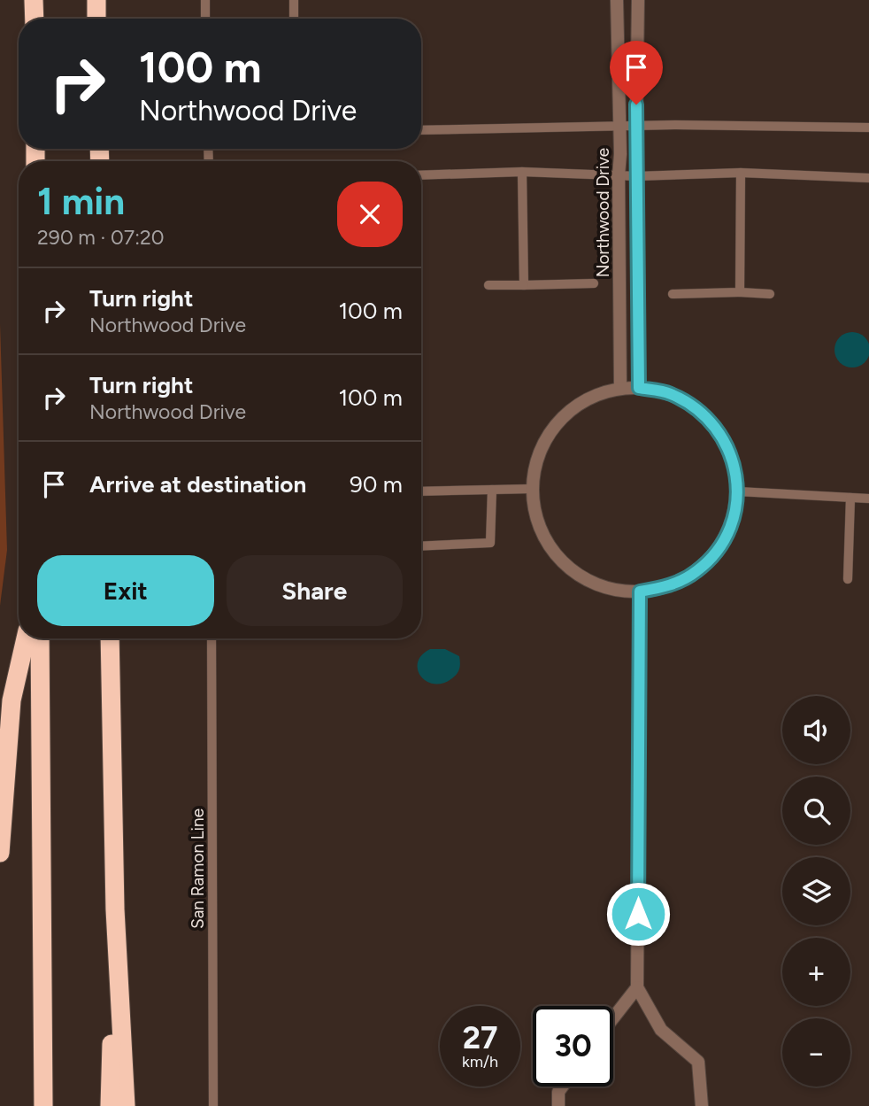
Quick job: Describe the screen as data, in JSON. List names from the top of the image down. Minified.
{"streets":{"street":["Northwood Drive"],"lane":["San Ramon Line"]},"page":{"turn":["100 m","Northwood Drive"],"heading":["1 min","290 m · 07:20"],"list":[{"name":"Turn right","note":"Northwood Drive","value":"100 m"},{"name":"Turn right","note":"Northwood Drive","value":"100 m"},{"name":"Arrive at destination","value":"90 m"}],"buttons":["Exit","Share"],"map_buttons":["+","−"],"speed":"27 km/h","limit":"30"}}
